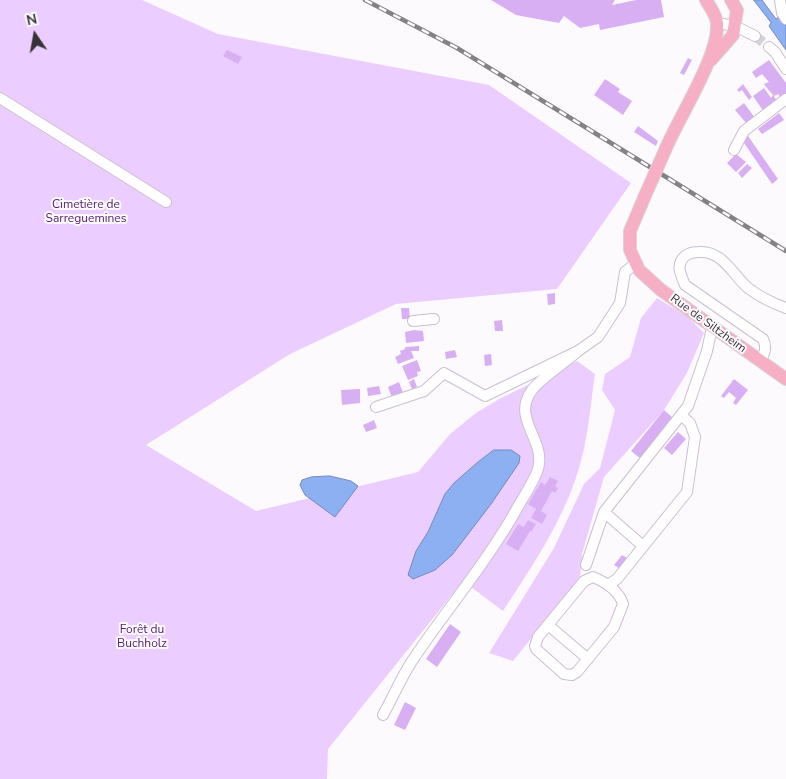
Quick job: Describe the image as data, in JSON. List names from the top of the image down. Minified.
{"streets":{"main road":["Rue de Siltzheim"]},"parks":["Cimetière de Sarreguemines","Forêt du Buchholz"],"north":"top"}
